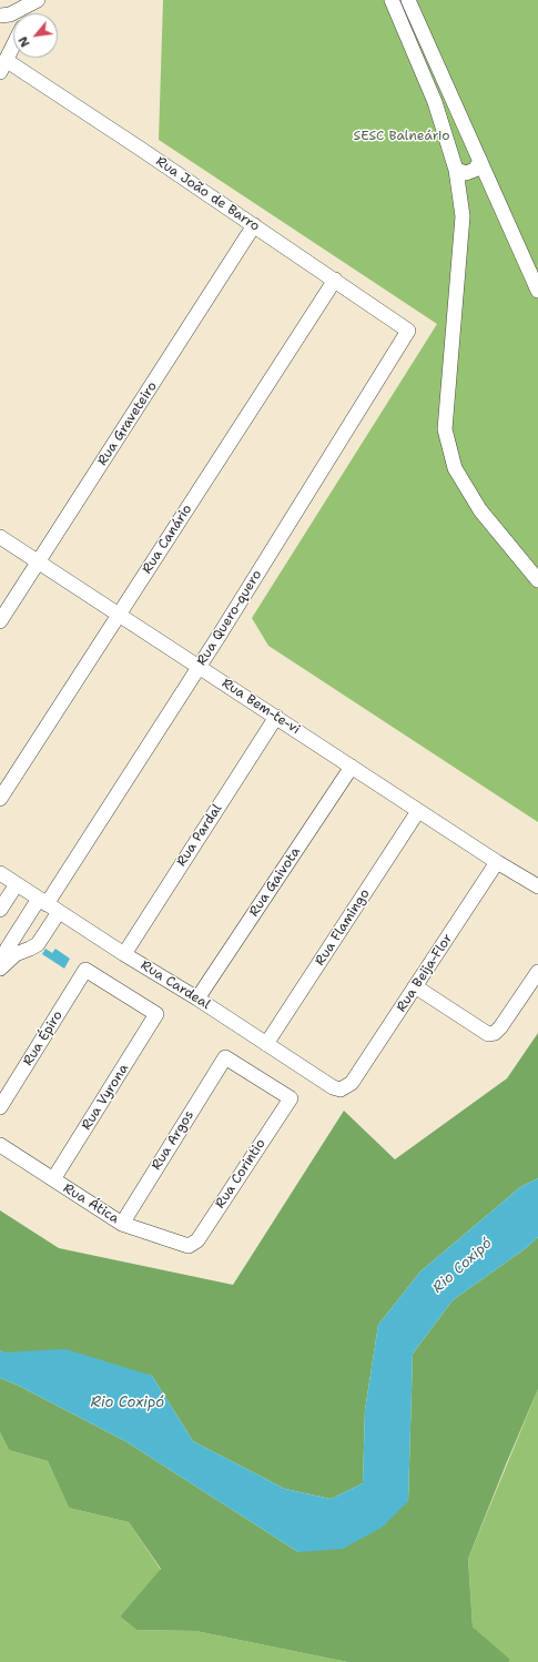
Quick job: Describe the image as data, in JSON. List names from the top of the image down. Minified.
{"streets":{"street":["Rua João de Barro","Rua Graveteiro","Rua Canário","Rua Quero-quero","Rua Bem-te-vi","Rua Pardal","Rua Gaivota","Rua Flamingo","Rua Beija-Flor","Rua Cardeal","Rua Épiro","Rua Vyrona","Rua Argos","Rua Corintio","Rua Ática"]},"crossings":[["Rua João de Barro","Rua Graveteiro"],["Rua João de Barro","Rua Canário"],["Rua João de Barro","Rua Quero-quero"],["Rua Graveteiro","Rua Bem-te-vi"],["Rua Canário","Rua Bem-te-vi"],["Rua Quero-quero","Rua Bem-te-vi"],["Rua Quero-quero","Rua Cardeal"],["Rua Bem-te-vi","Rua Pardal"],["Rua Bem-te-vi","Rua Gaivota"],["Rua Bem-te-vi","Rua Flamingo"],["Rua Bem-te-vi","Rua Beija-Flor"],["Rua Pardal","Rua Cardeal"],["Rua Gaivota","Rua Cardeal"],["Rua Flamingo","Rua Cardeal"],["Rua Beija-Flor","Rua Cardeal"],["Rua Épiro","Rua Vyrona"],["Rua Vyrona","Rua Ática"],["Rua Argos","Rua Corintio"],["Rua Argos","Rua Ática"],["Rua Corintio","Rua Ática"]],"water":["Rio Coxipó"],"parks":["SESC Balneário"],"north":"bottom left"}
